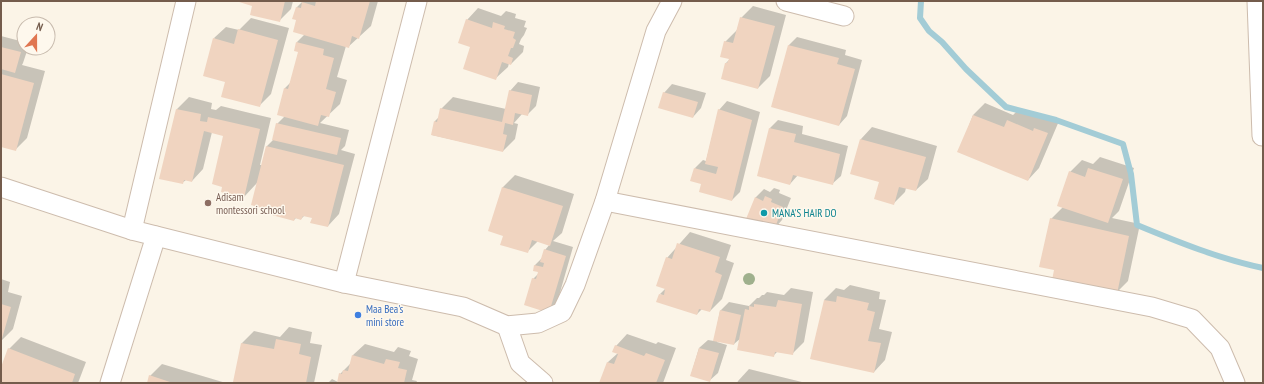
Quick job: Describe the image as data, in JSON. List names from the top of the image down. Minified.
{"places":["Adisam montessori school","MANA'S HAIR DO","Maa Bea's mini store"],"north":"top"}
